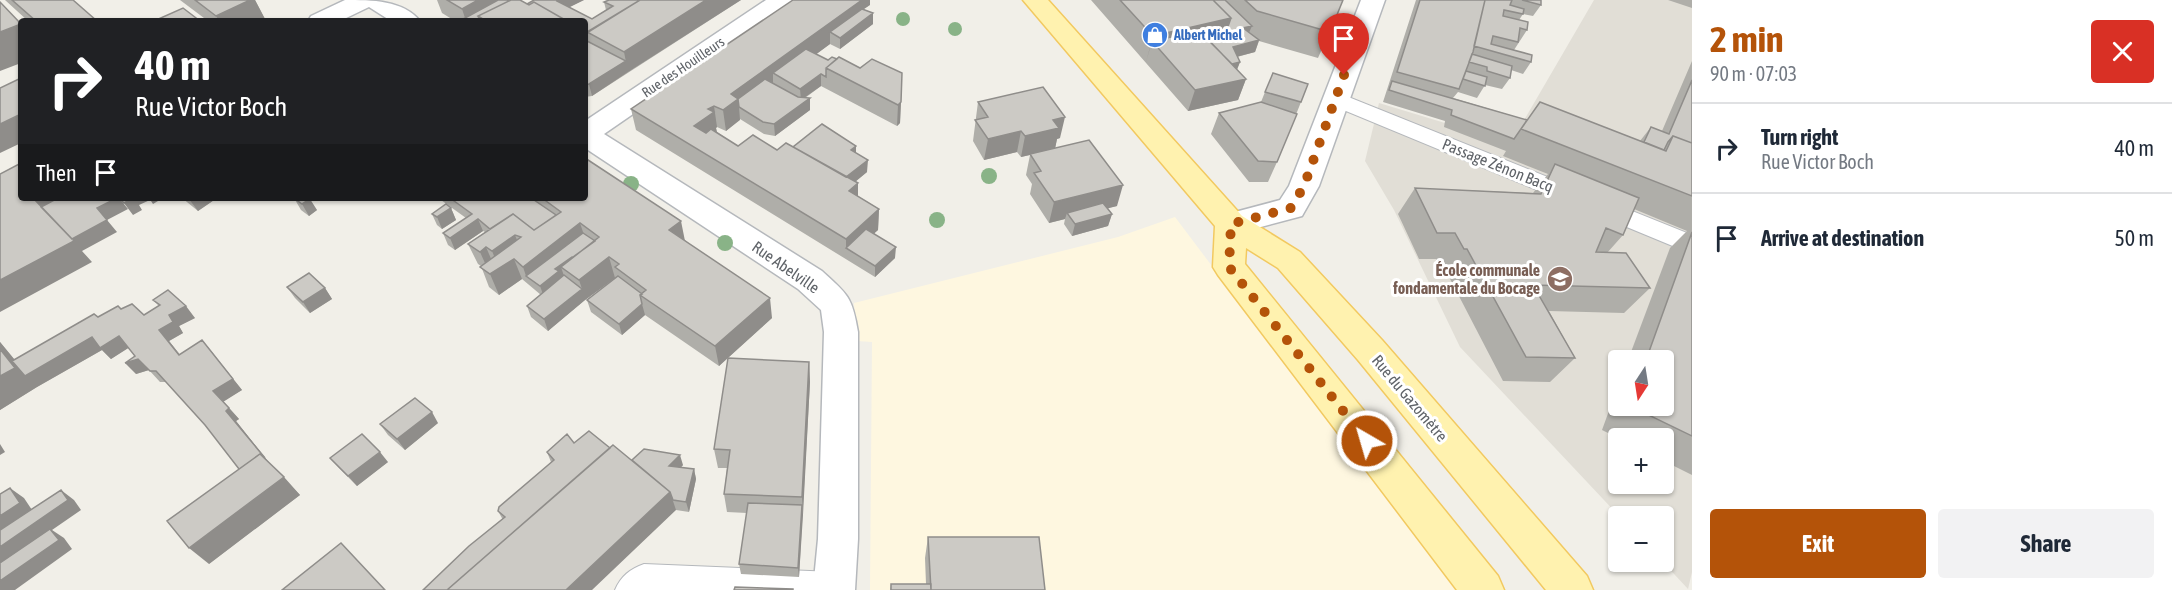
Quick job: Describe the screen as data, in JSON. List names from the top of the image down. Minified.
{"streets":{"main road":["Rue du Gazomètre"],"street":["Rue des Houilleurs","Rue Abelville"],"lane":["Passage Zénon Bacq"]},"places":{"shop":["Albert Michel"],"school or university":["École communale fondamentale du Bocage"]},"north":"bottom","page":{"heading":["2 min","90 m · 07:03"],"turn":["40 m","Rue Victor Boch"],"list":[{"name":"Turn right","note":"Rue Victor Boch","value":"40 m"},{"name":"Arrive at destination","value":"50 m"}],"then":"Then","map_buttons":["+","−"],"buttons":["Exit","Share"]}}
